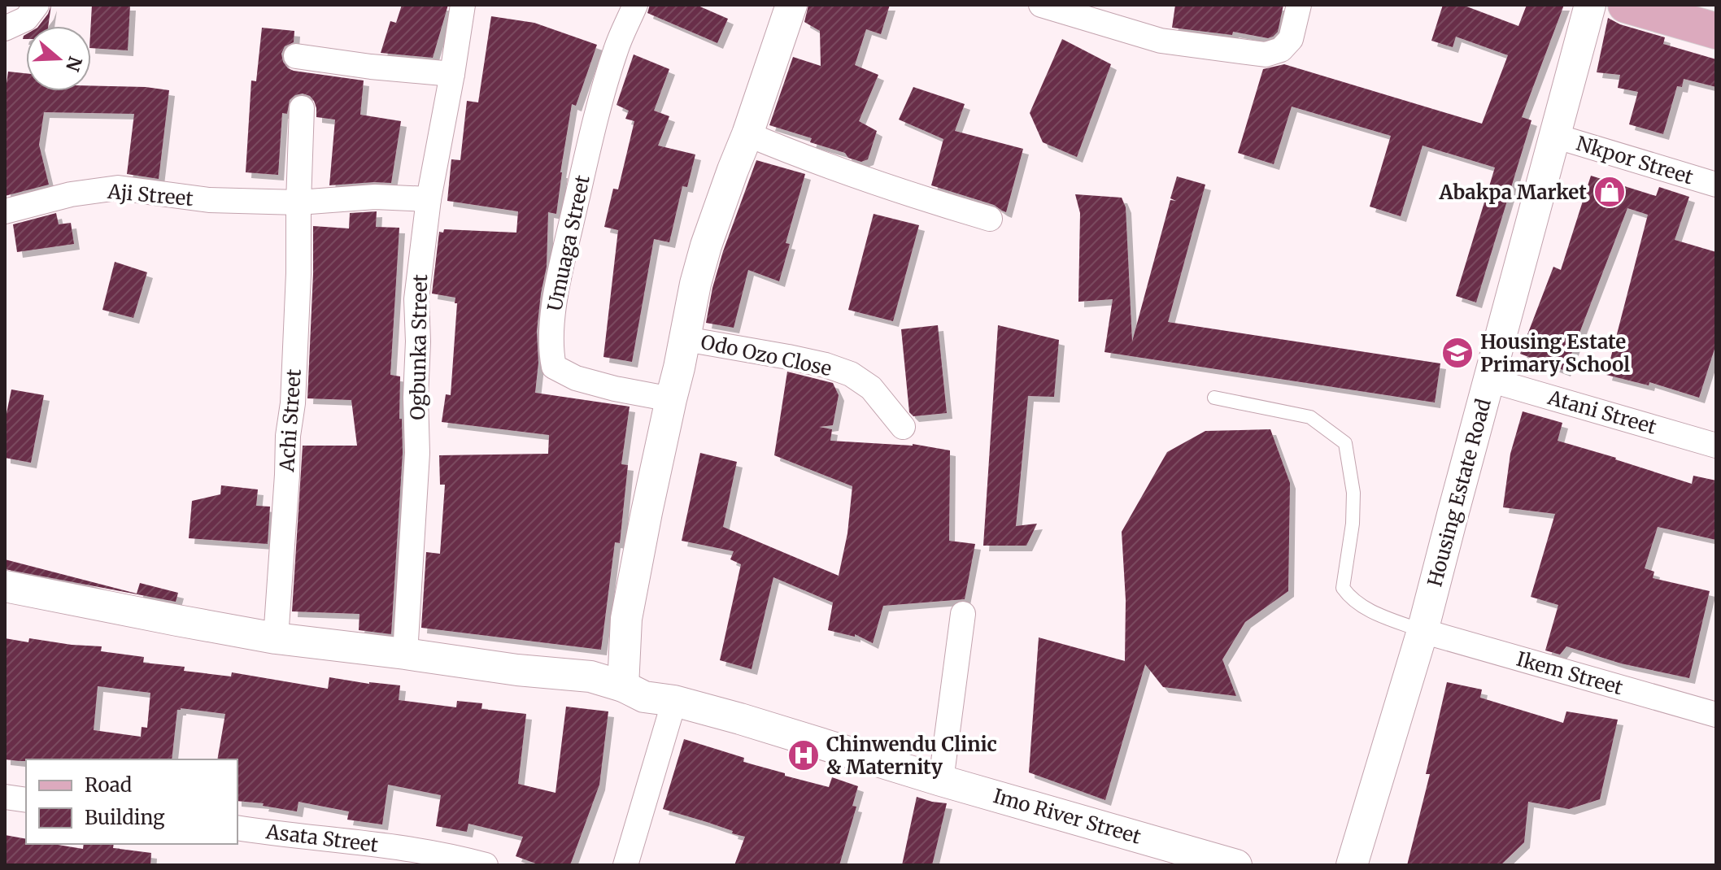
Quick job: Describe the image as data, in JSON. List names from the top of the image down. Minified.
{"streets":{"street":["Nkpor Street","Aji Street","Umuaga Street","Ogbunka Street","Odo Ozo Close","Atani Street","Achi Street","Housing Estate Road","Ikem Street","Imo River Street","Asata Street"]},"crossings":[["Nkpor Street","Housing Estate Road"],["Aji Street","Ogbunka Street"],["Aji Street","Achi Street"],["Ogbunka Street","Imo River Street"],["Atani Street","Housing Estate Road"],["Achi Street","Imo River Street"],["Housing Estate Road","Ikem Street"]],"places":{"shop":["Abakpa Market"],"school or university":["Housing Estate Primary School"],"hospital":["Chinwendu Clinic & Maternity"]},"legend":["Road","Building"],"north":"right"}
